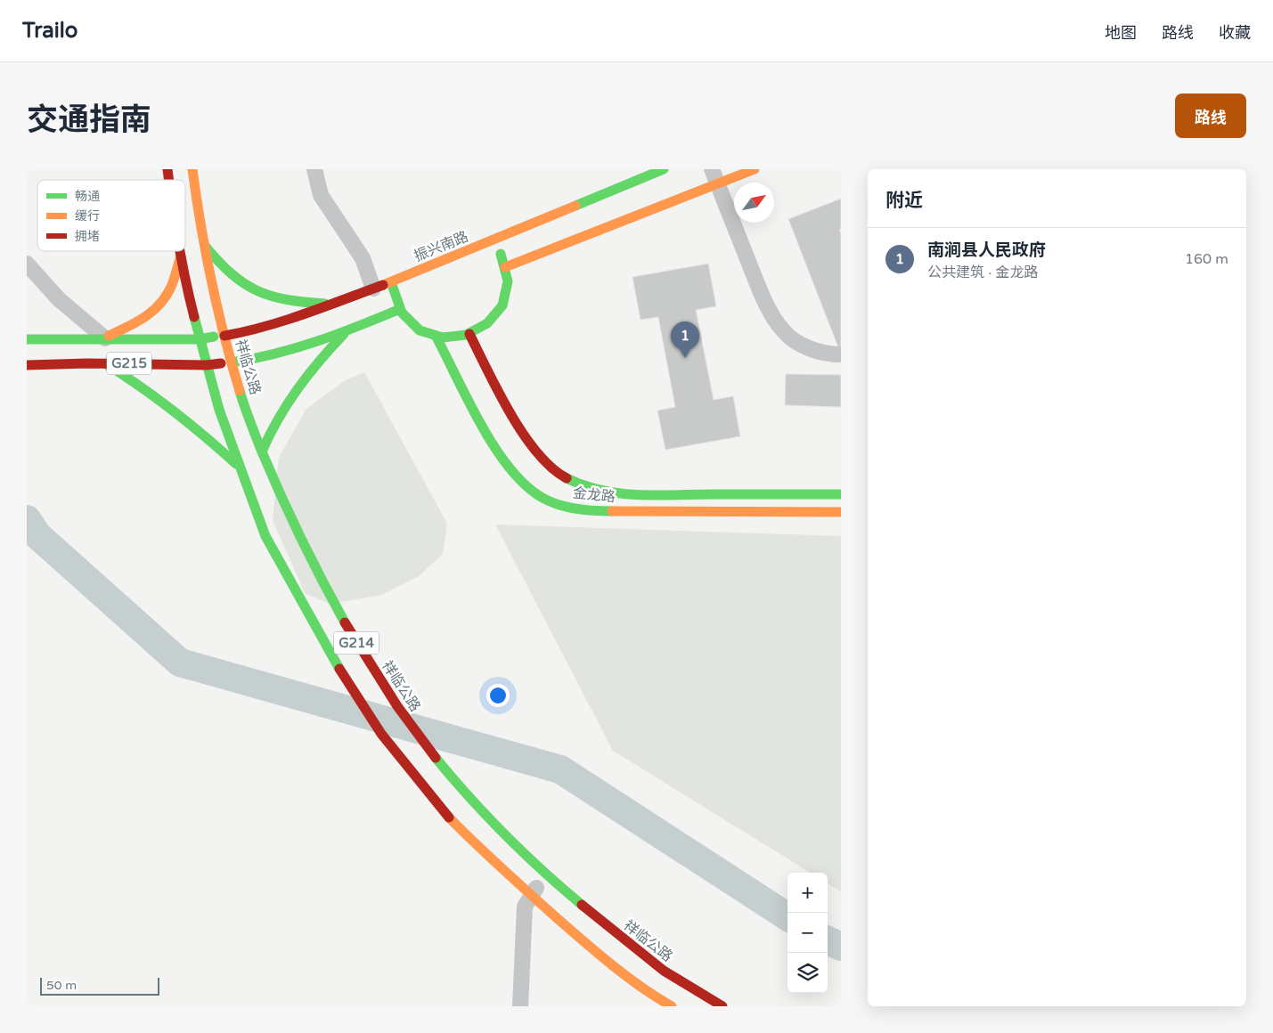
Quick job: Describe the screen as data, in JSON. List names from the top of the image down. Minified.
{"streets":{"main road":["振兴南路","G215","祥临公路","金龙路","G214"]},"crossings":[["振兴南路","G215"],["振兴南路","祥临公路"],["振兴南路","金龙路"],["G215","祥临公路"],["G215","G214"]],"legend":["畅通","缓行","拥堵"],"scale_bar":"50 m","north":"top right","page":{"header":"Trailo","nav":["地图","路线","收藏"],"title":"交通指南","buttons":"路线","heading":"附近","list":[{"mark":"1","name":"南涧县人民政府","note":"公共建筑 · 金龙路","value":"160 m"}],"pins":"1","map_buttons":["+","−"],"scale":"50 m"}}
